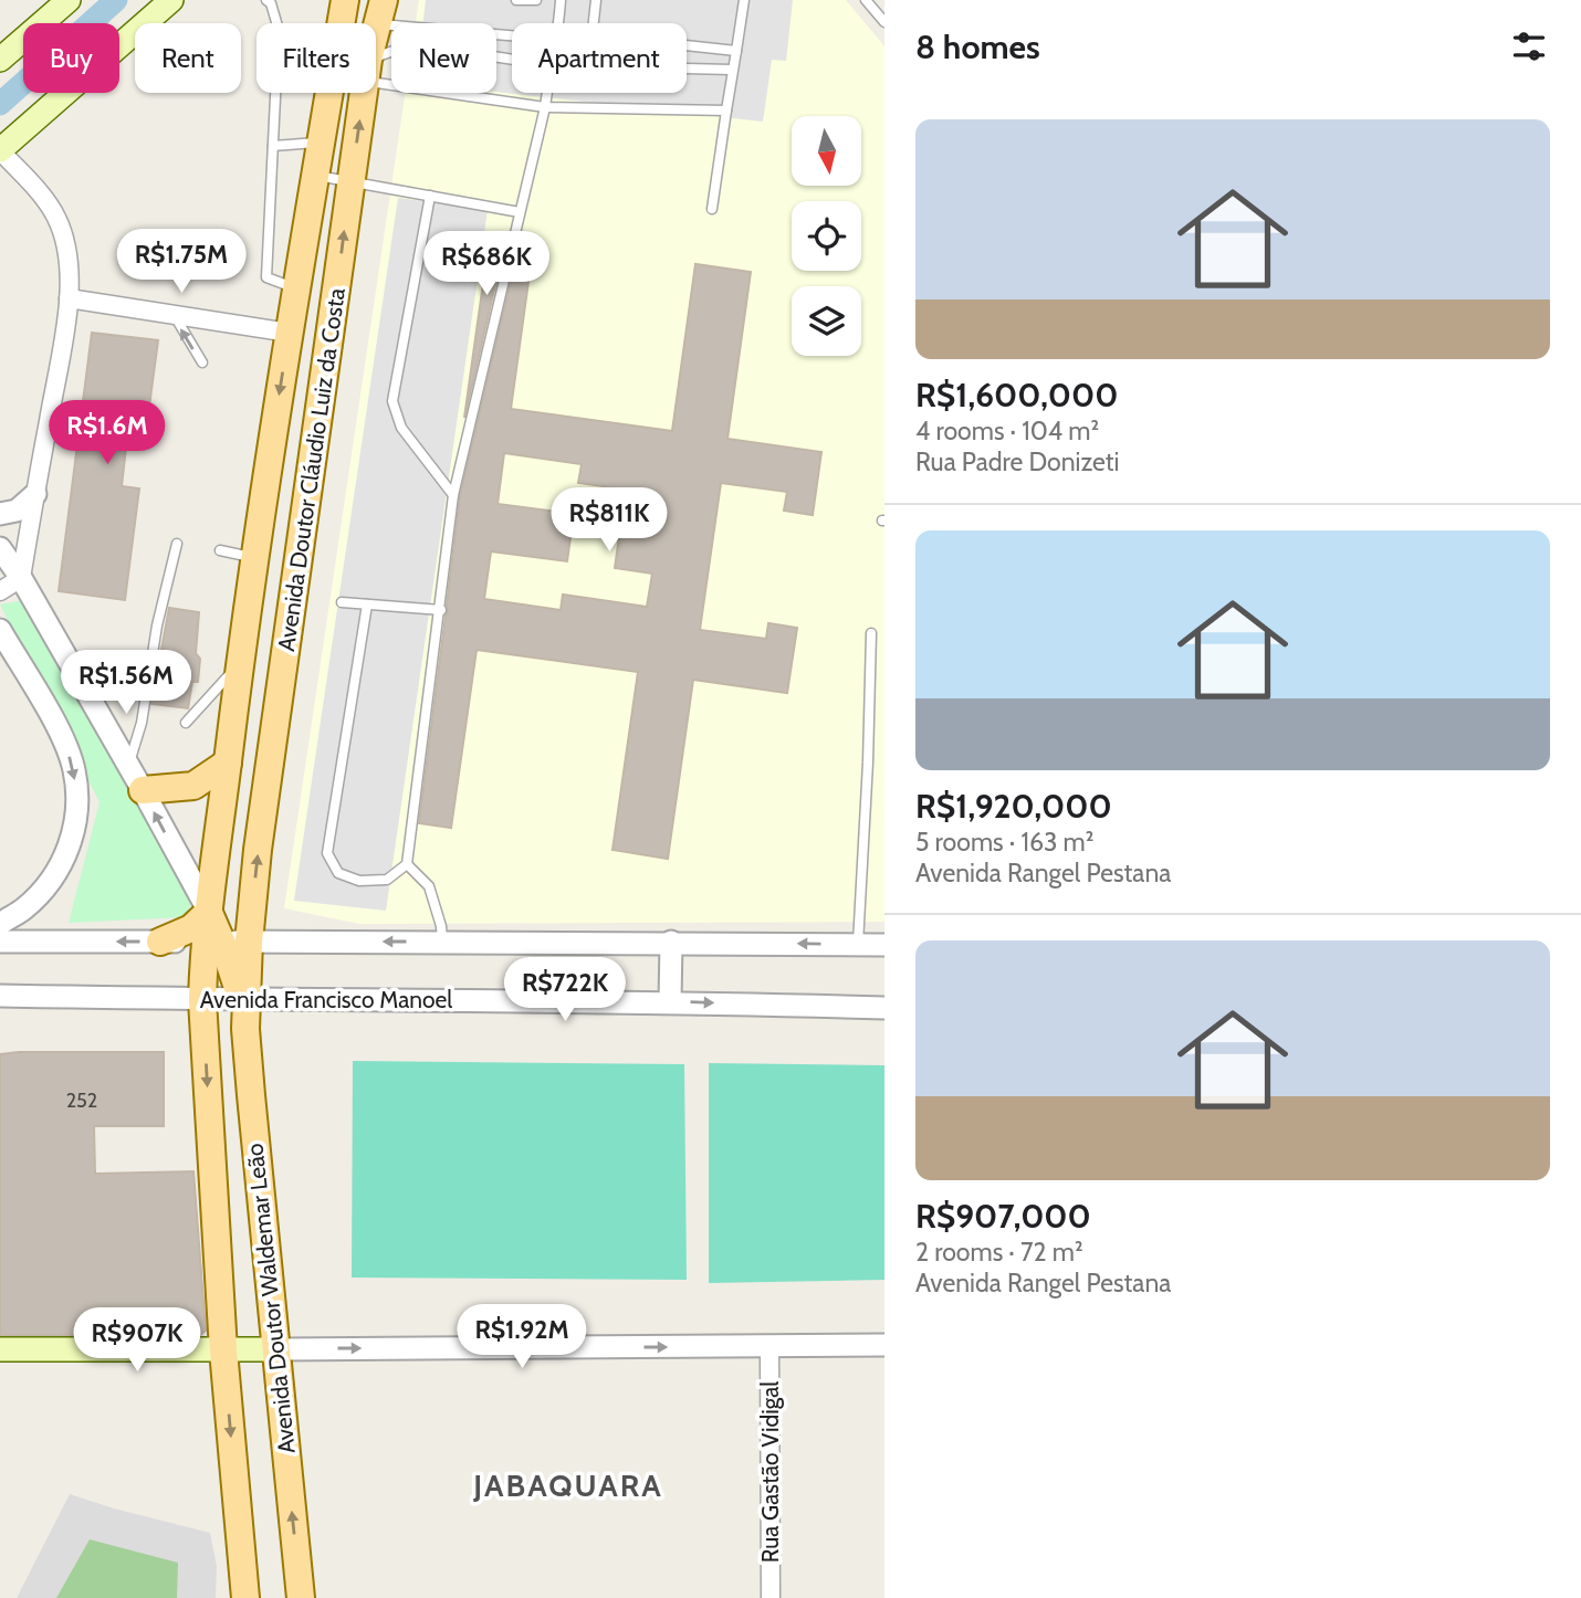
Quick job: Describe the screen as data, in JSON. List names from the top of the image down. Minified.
{"streets":{"main road":["Avenida Doutor Cláudio Luiz da Costa","Avenida Doutor Waldemar Leão"],"street":["Avenida Francisco Manoel","Rua Gastão Vidigal"]},"crossings":[["Avenida Doutor Cláudio Luiz da Costa","Avenida Doutor Waldemar Leão"],["Avenida Francisco Manoel","Avenida Doutor Waldemar Leão"]],"districts":["JABAQUARA"],"house_numbers":["252"],"north":"bottom","page":{"heading":"8 homes","chip":["Buy","Rent","Filters","New","Apartment"],"list":[{"name":"R$1,600,000","note":"4 rooms · 104 m² · Rua Padre Donizeti"},{"name":"R$1,920,000","note":"5 rooms · 163 m² · Avenida Rangel Pestana"},{"name":"R$907,000","note":"2 rooms · 72 m² · Avenida Rangel Pestana"}],"price":["R$1.75M","R$686K","R$1.6M","R$811K","R$1.56M","R$722K","R$1.92M","R$907K"]}}
